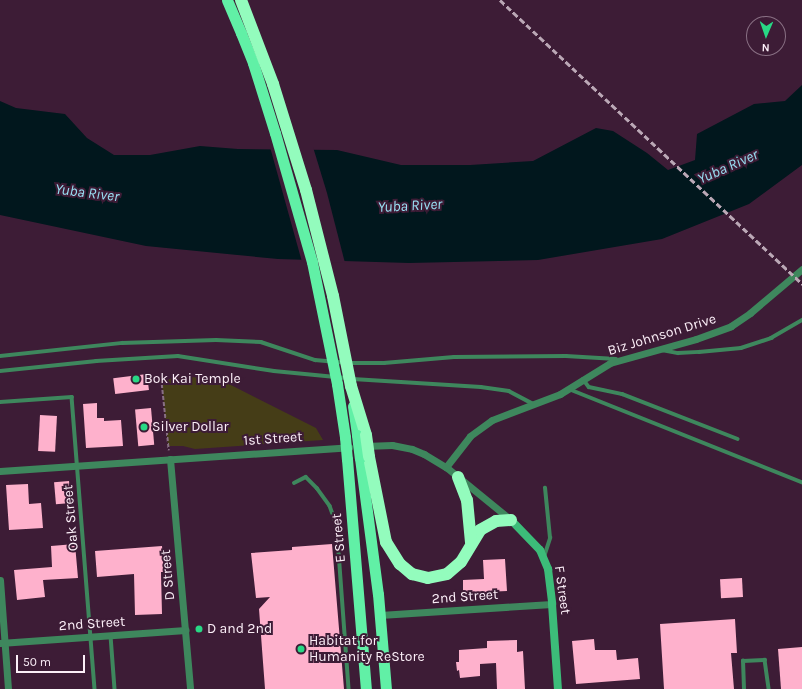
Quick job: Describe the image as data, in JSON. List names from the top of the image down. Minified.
{"streets":{"highway":["E Street"],"main road":["F Street"],"street":["Biz Johnson Drive","1st Street","D Street","2nd Street"],"lane":["Oak Street"]},"crossings":[["Biz Johnson Drive","1st Street"],["Biz Johnson Drive","F Street"],["1st Street","Oak Street"],["1st Street","D Street"],["1st Street","F Street"],["Oak Street","2nd Street"],["D Street","2nd Street"],["F Street","2nd Street"]],"water":["Yuba River"],"places":["Bok Kai Temple","Silver Dollar","D and 2nd","Habitat for Humanity ReStore"],"scale_bar":"50 m","north":"bottom"}
